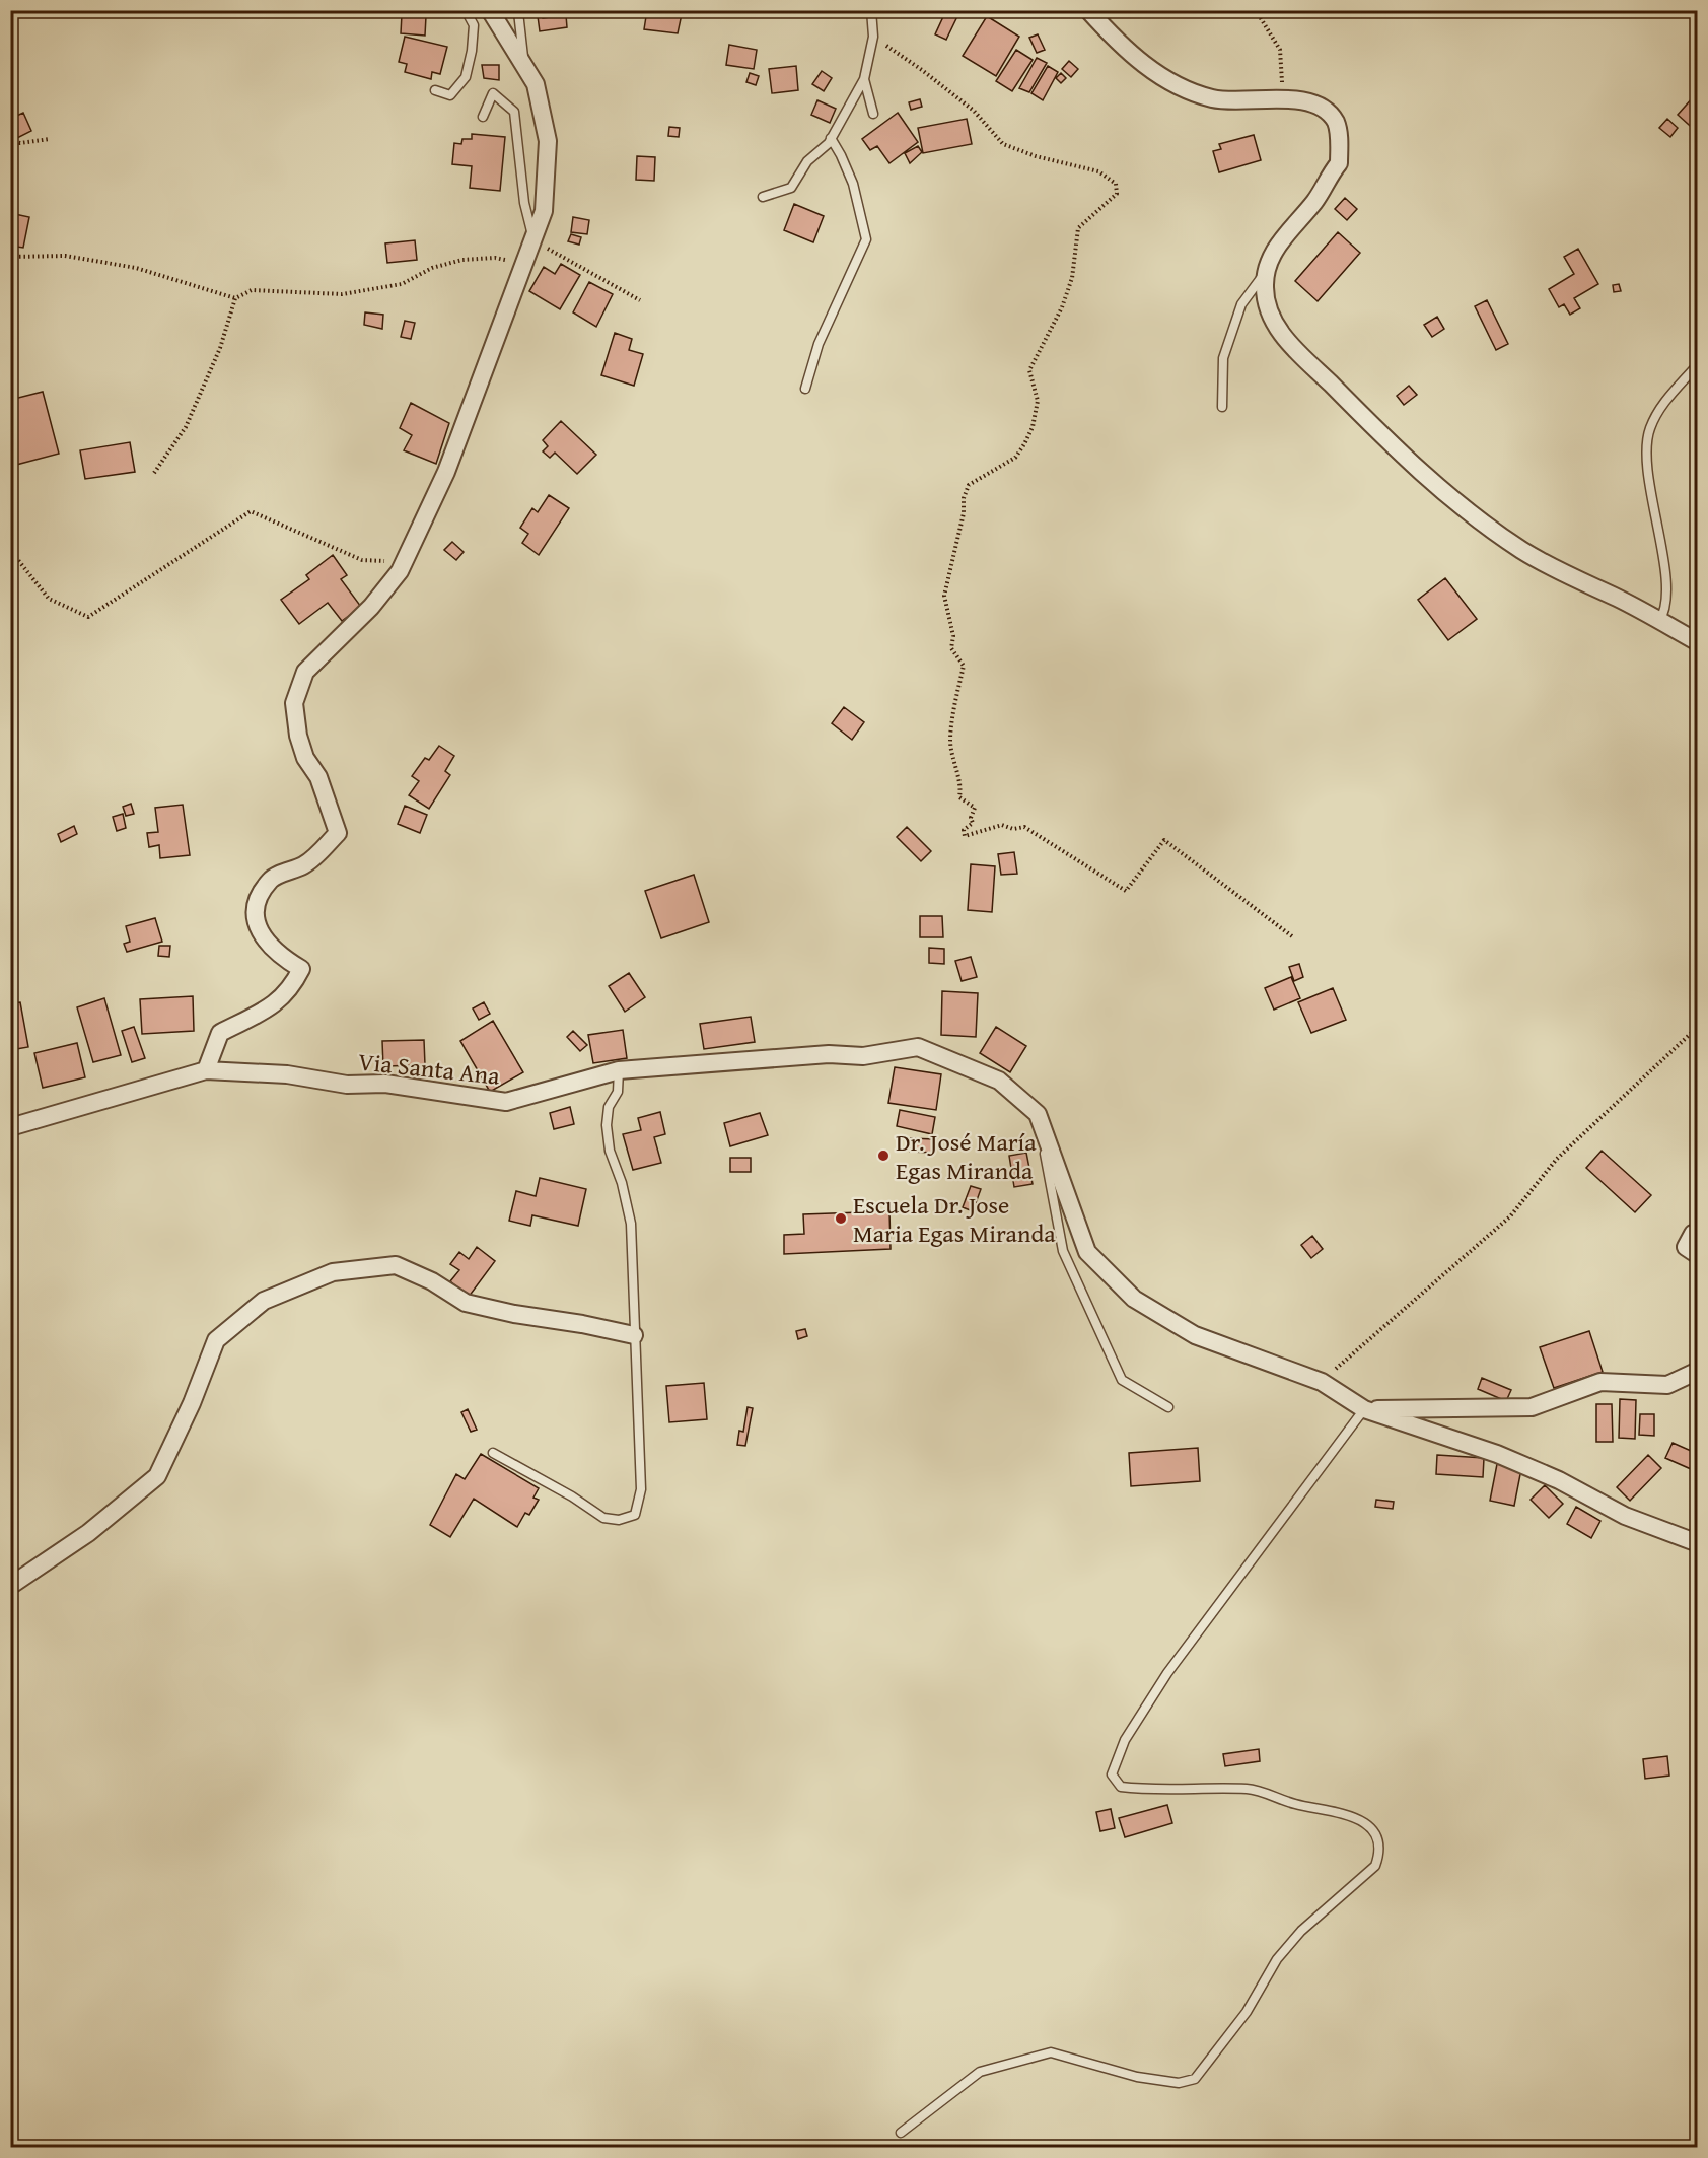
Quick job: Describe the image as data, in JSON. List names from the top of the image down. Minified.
{"streets":{"street":["Via Santa Ana"]},"places":["Dr. José María Egas Miranda","Escuela Dr. Jose Maria Egas Miranda"]}
